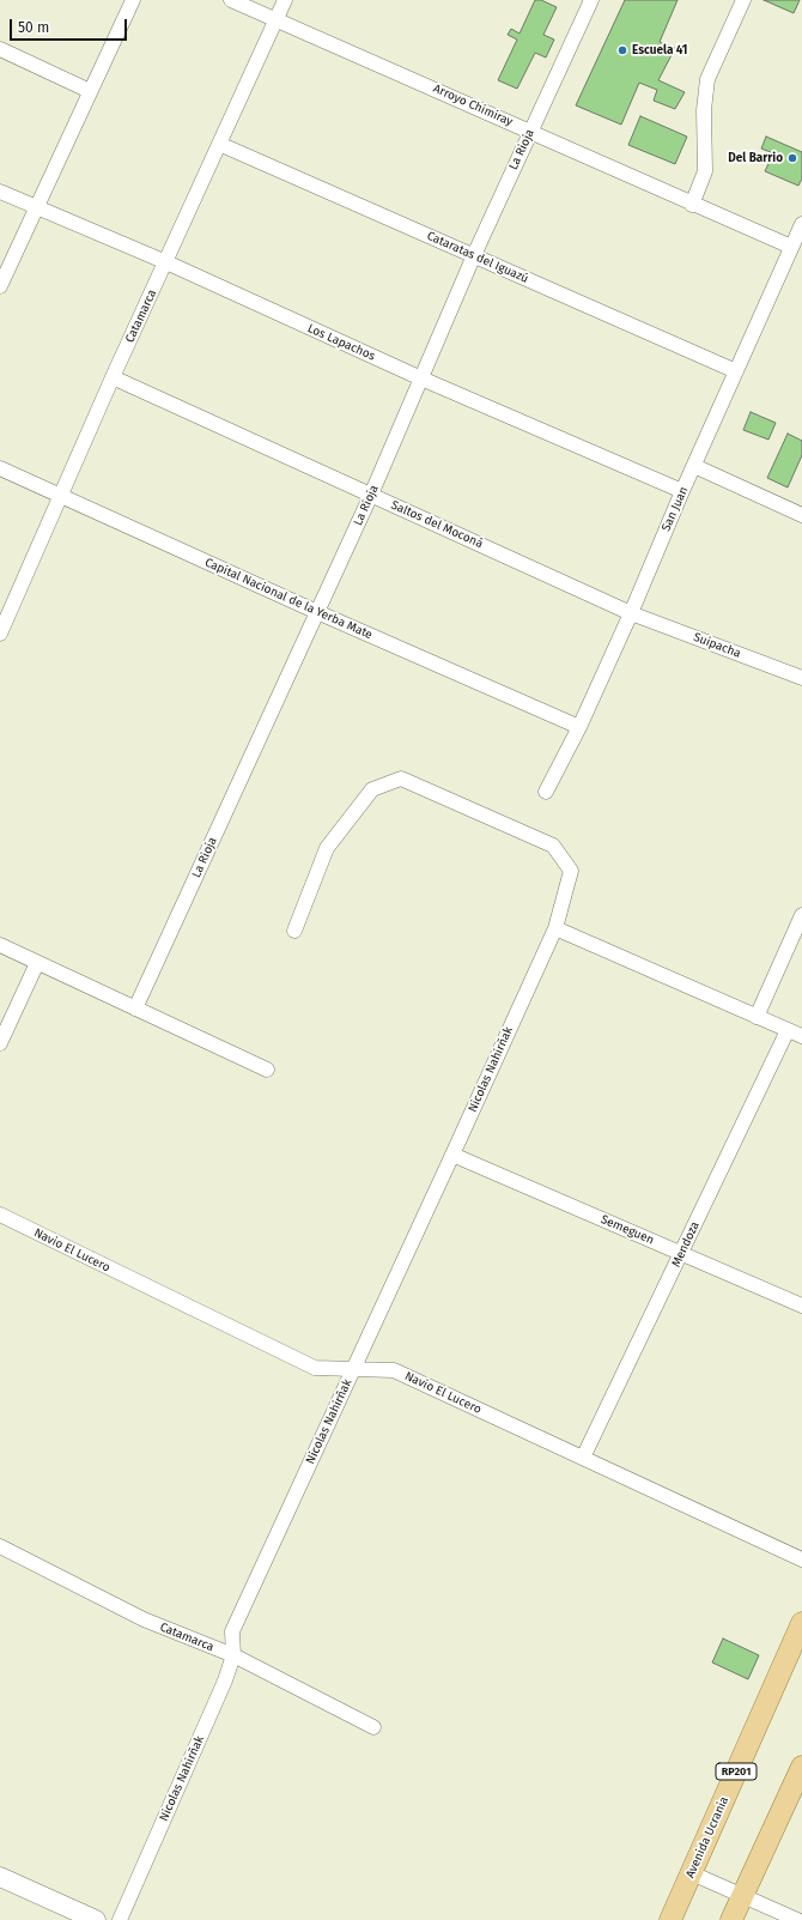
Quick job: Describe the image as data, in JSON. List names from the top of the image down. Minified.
{"streets":{"main road":["RP201","Avenida Ucrania"],"street":["Arroyo Chimiray","La Rioja","Cataratas del Iguazú","Catamarca","Los Lapachos","San Juan","Saltos del Moconá","Capital Nacional de la Yerba Mate","Suipacha","Nicolas Nahirñak","Semeguen","Mendoza","Navio El Lucero"]},"crossings":[["Arroyo Chimiray","La Rioja"],["Arroyo Chimiray","Catamarca"],["Arroyo Chimiray","San Juan"],["La Rioja","Cataratas del Iguazú"],["La Rioja","Los Lapachos"],["La Rioja","Saltos del Moconá"],["La Rioja","Capital Nacional de la Yerba Mate"],["Cataratas del Iguazú","Catamarca"],["Cataratas del Iguazú","San Juan"],["Catamarca","Los Lapachos"],["Catamarca","Saltos del Moconá"],["Catamarca","Capital Nacional de la Yerba Mate"],["Catamarca","Nicolas Nahirñak"],["Los Lapachos","San Juan"],["San Juan","Saltos del Moconá"],["San Juan","Capital Nacional de la Yerba Mate"],["San Juan","Suipacha"],["Saltos del Moconá","Suipacha"],["Nicolas Nahirñak","Semeguen"],["Nicolas Nahirñak","Navio El Lucero"],["Semeguen","Mendoza"],["Mendoza","Navio El Lucero"]],"places":["Escuela 41","Del Barrio"],"scale_bar":"50 m"}
